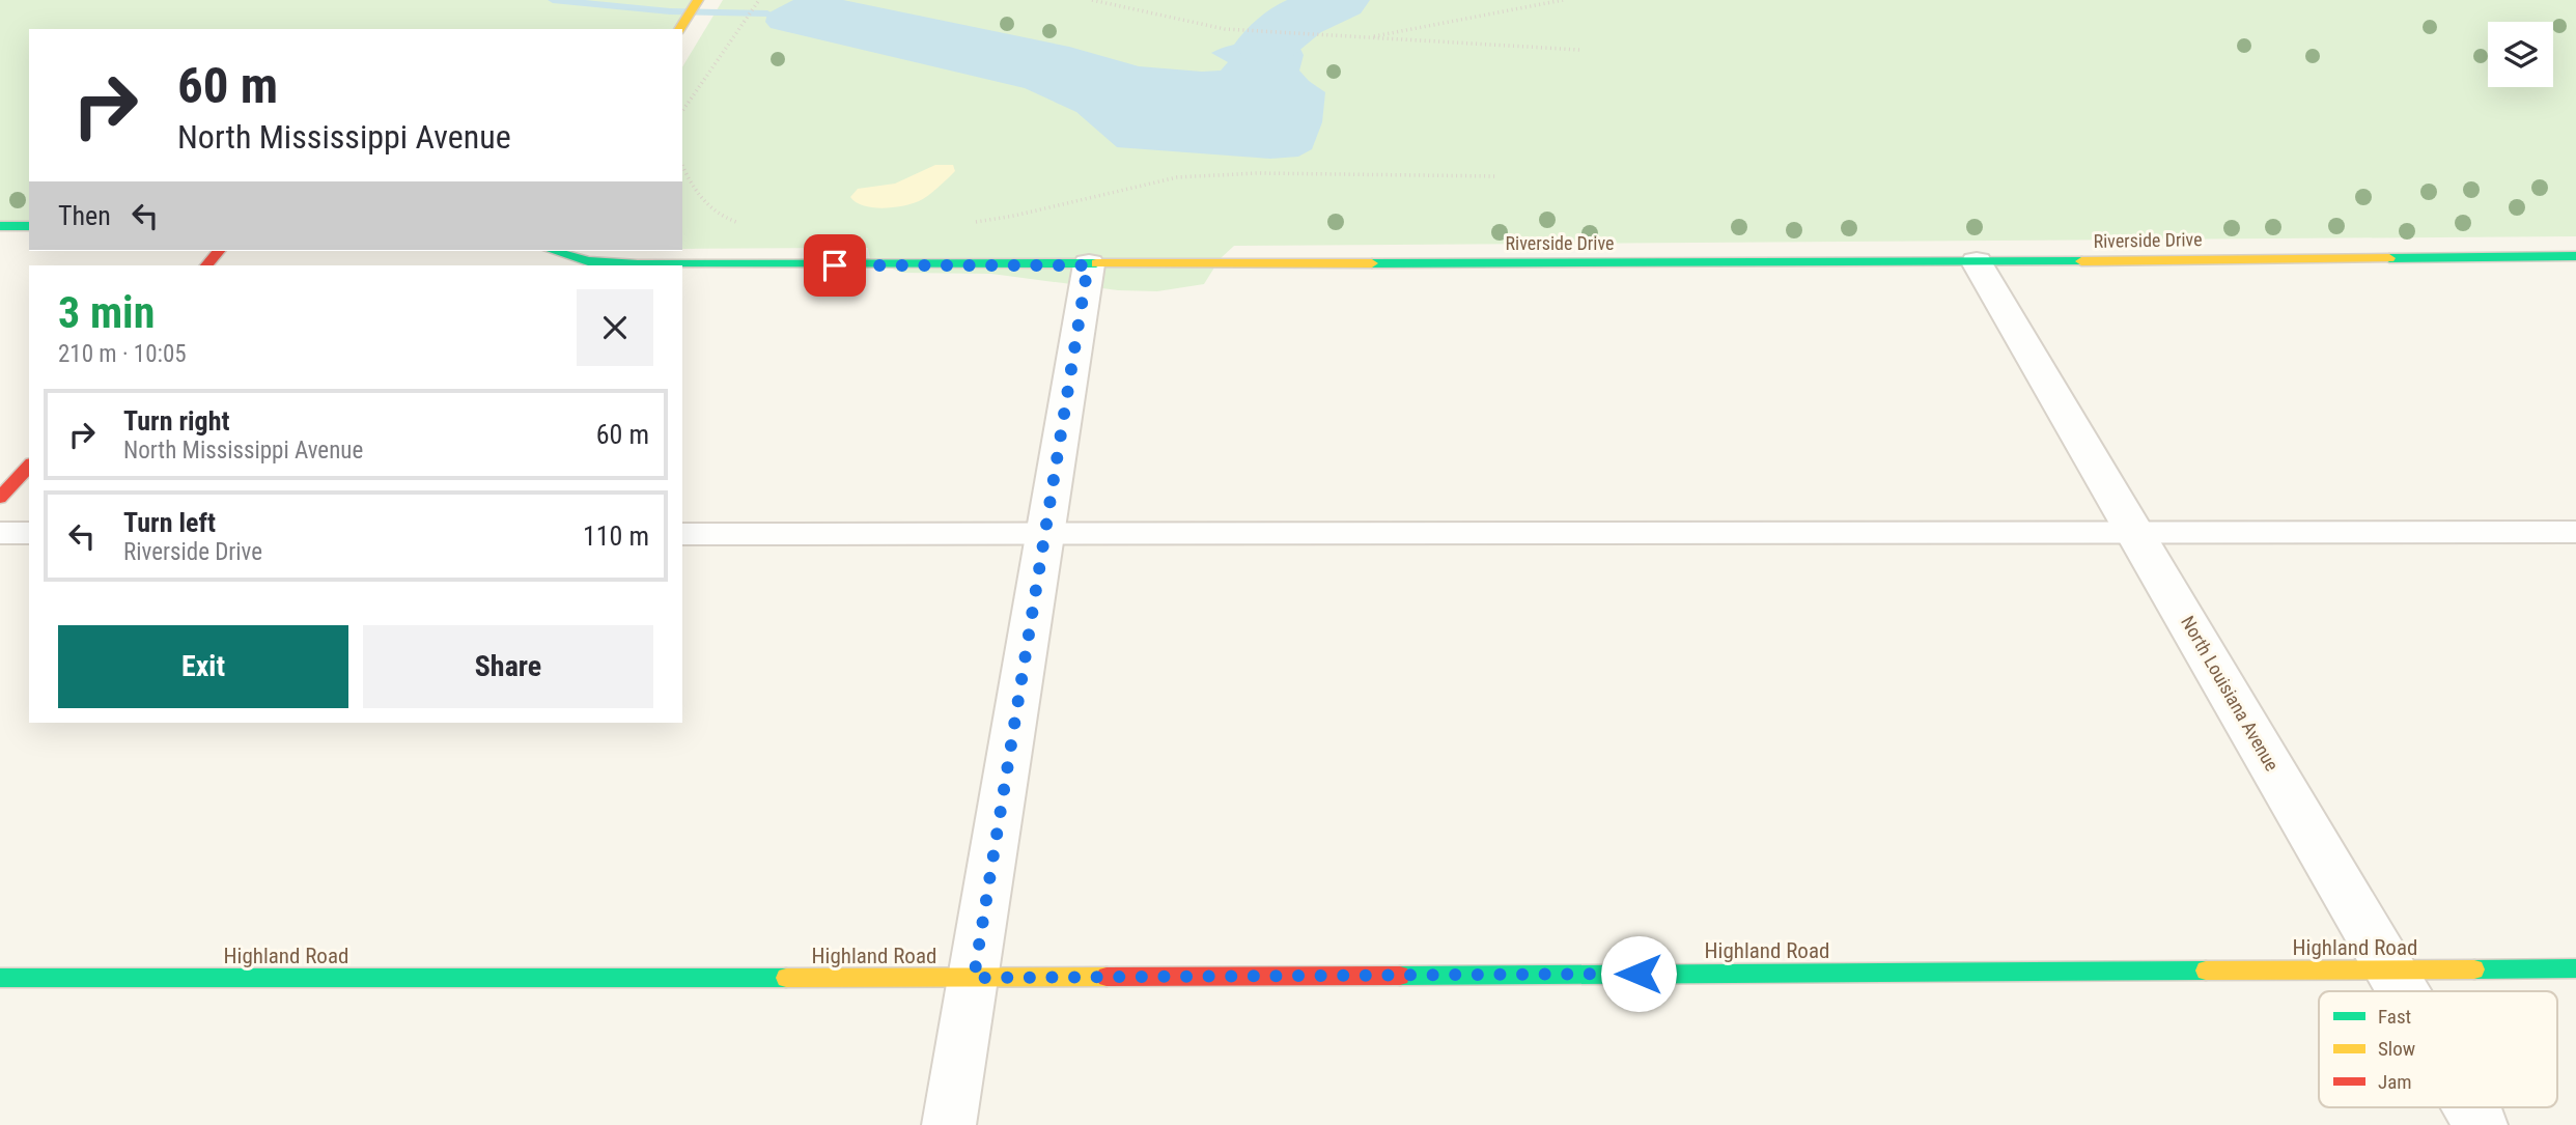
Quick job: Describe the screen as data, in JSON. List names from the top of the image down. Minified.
{"streets":{"street":["Riverside Drive","North Louisiana Avenue","Highland Road"]},"crossings":[["Riverside Drive","North Louisiana Avenue"],["North Louisiana Avenue","Highland Road"]],"legend":["Fast","Slow","Jam"],"page":{"turn":["60 m","North Mississippi Avenue"],"then":"Then","heading":["3 min","210 m · 10:05"],"list":[{"name":"Turn right","note":"North Mississippi Avenue","value":"60 m"},{"name":"Turn left","note":"Riverside Drive","value":"110 m"}],"buttons":["Exit","Share"]}}
